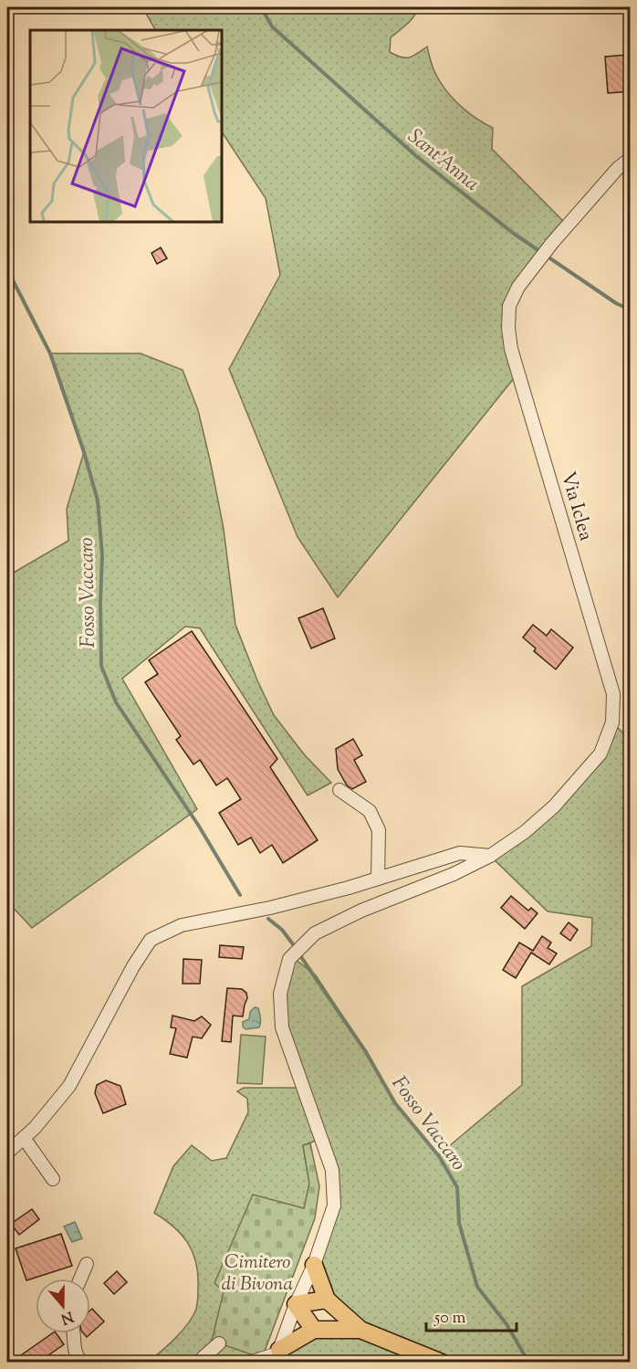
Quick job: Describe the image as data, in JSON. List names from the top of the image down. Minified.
{"streets":{"street":["Via Iclea"]},"water":["Sant'Anna","Fosso Vaccaro"],"parks":["Cimitero di Bivona"],"scale_bar":"50 m","north":"bottom"}
